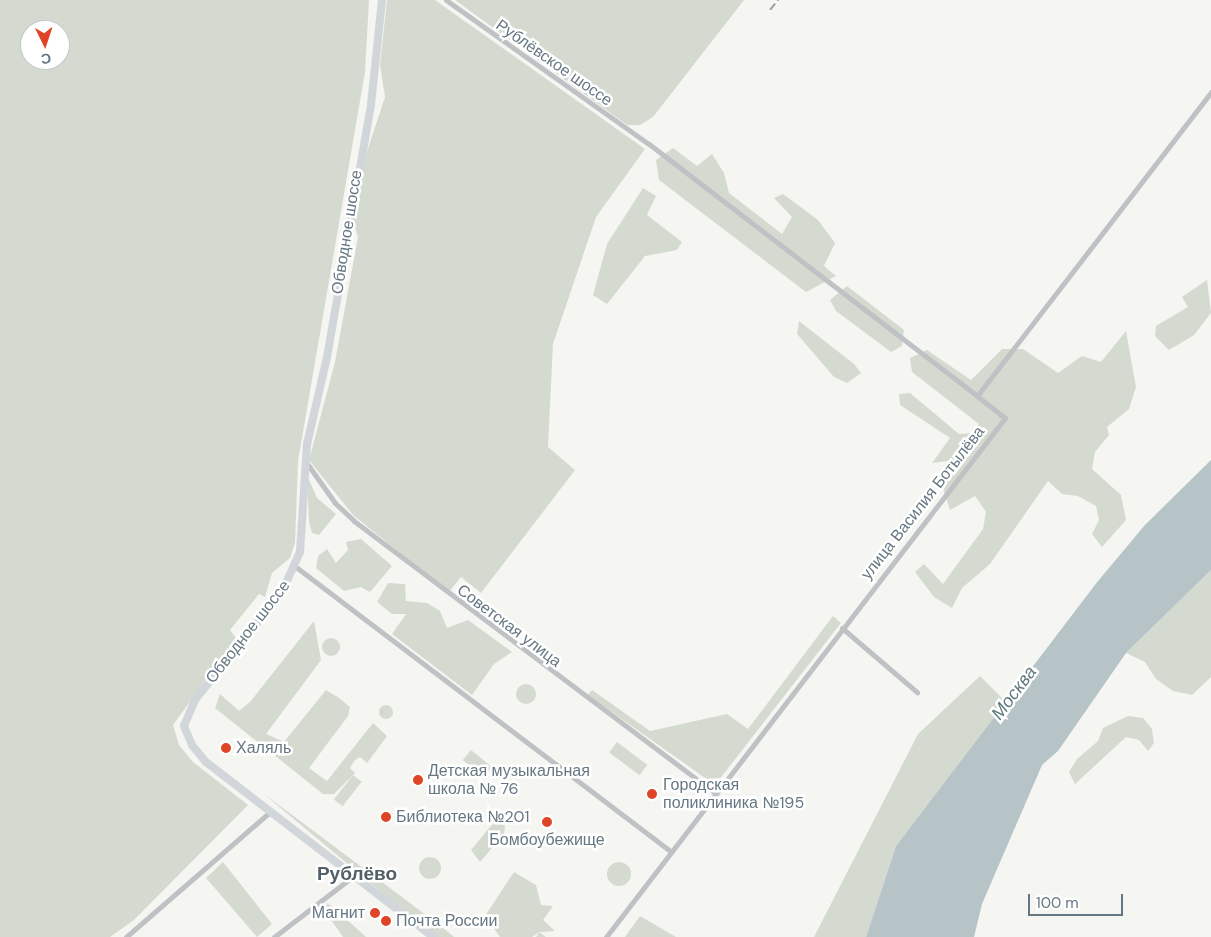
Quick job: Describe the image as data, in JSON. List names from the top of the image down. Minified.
{"streets":{"street":["Рублёвское шоссе","Обводное шоссе","улица Василия Ботылёва","Советская улица"]},"crossings":[["Рублёвское шоссе","улица Василия Ботылёва"],["Обводное шоссе","Советская улица"],["улица Василия Ботылёва","Советская улица"]],"districts":["Рублёво"],"water":["Москва"],"places":["Халяль","Детская музыкальная школа № 76","Городская поликлиника №195","Библиотека №201","Бомбоубежище","Магнит","Почта России"],"scale_bar":"100 m","north":"bottom"}
